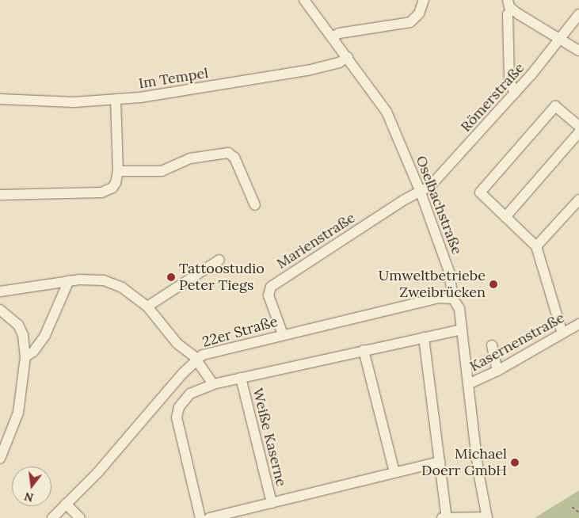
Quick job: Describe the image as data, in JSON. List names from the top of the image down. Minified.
{"streets":{"street":["Im Tempel","Römerstraße","Oselbachstraße","Marienstraße","22er Straße","Kasernenstraße","Weiße Kaserne"]},"crossings":[["Im Tempel","Oselbachstraße"],["Römerstraße","Oselbachstraße"],["Römerstraße","Marienstraße"],["Oselbachstraße","Marienstraße"],["Oselbachstraße","22er Straße"],["Oselbachstraße","Kasernenstraße"],["Oselbachstraße","Weiße Kaserne"],["Marienstraße","22er Straße"]],"places":["Tattoostudio Peter Tiegs","Umweltbetriebe Zweibrücken","Michael Doerr GmbH"],"north":"bottom"}
